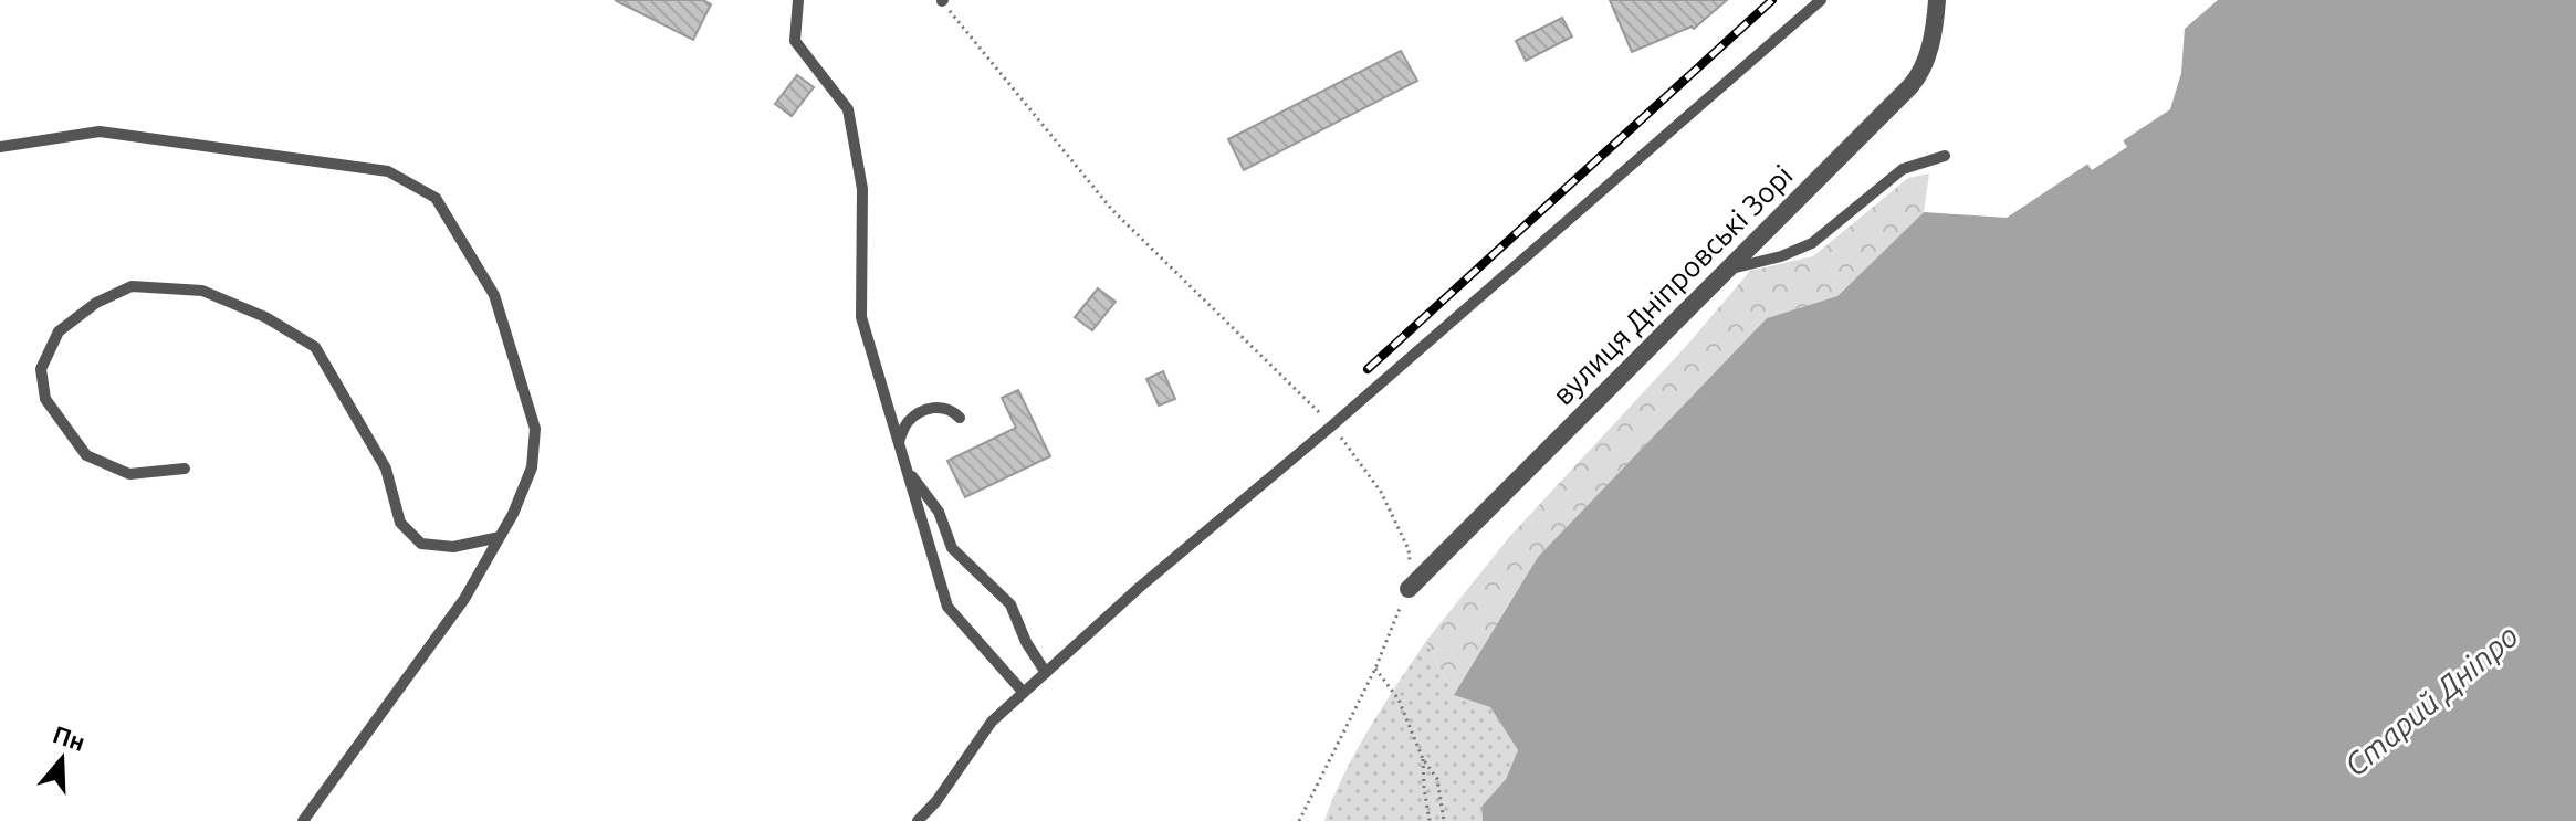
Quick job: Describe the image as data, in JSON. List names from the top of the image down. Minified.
{"streets":{"street":["вулиця Дніпровські Зорі"]},"water":["Старий Дніпро"],"north":"top"}
